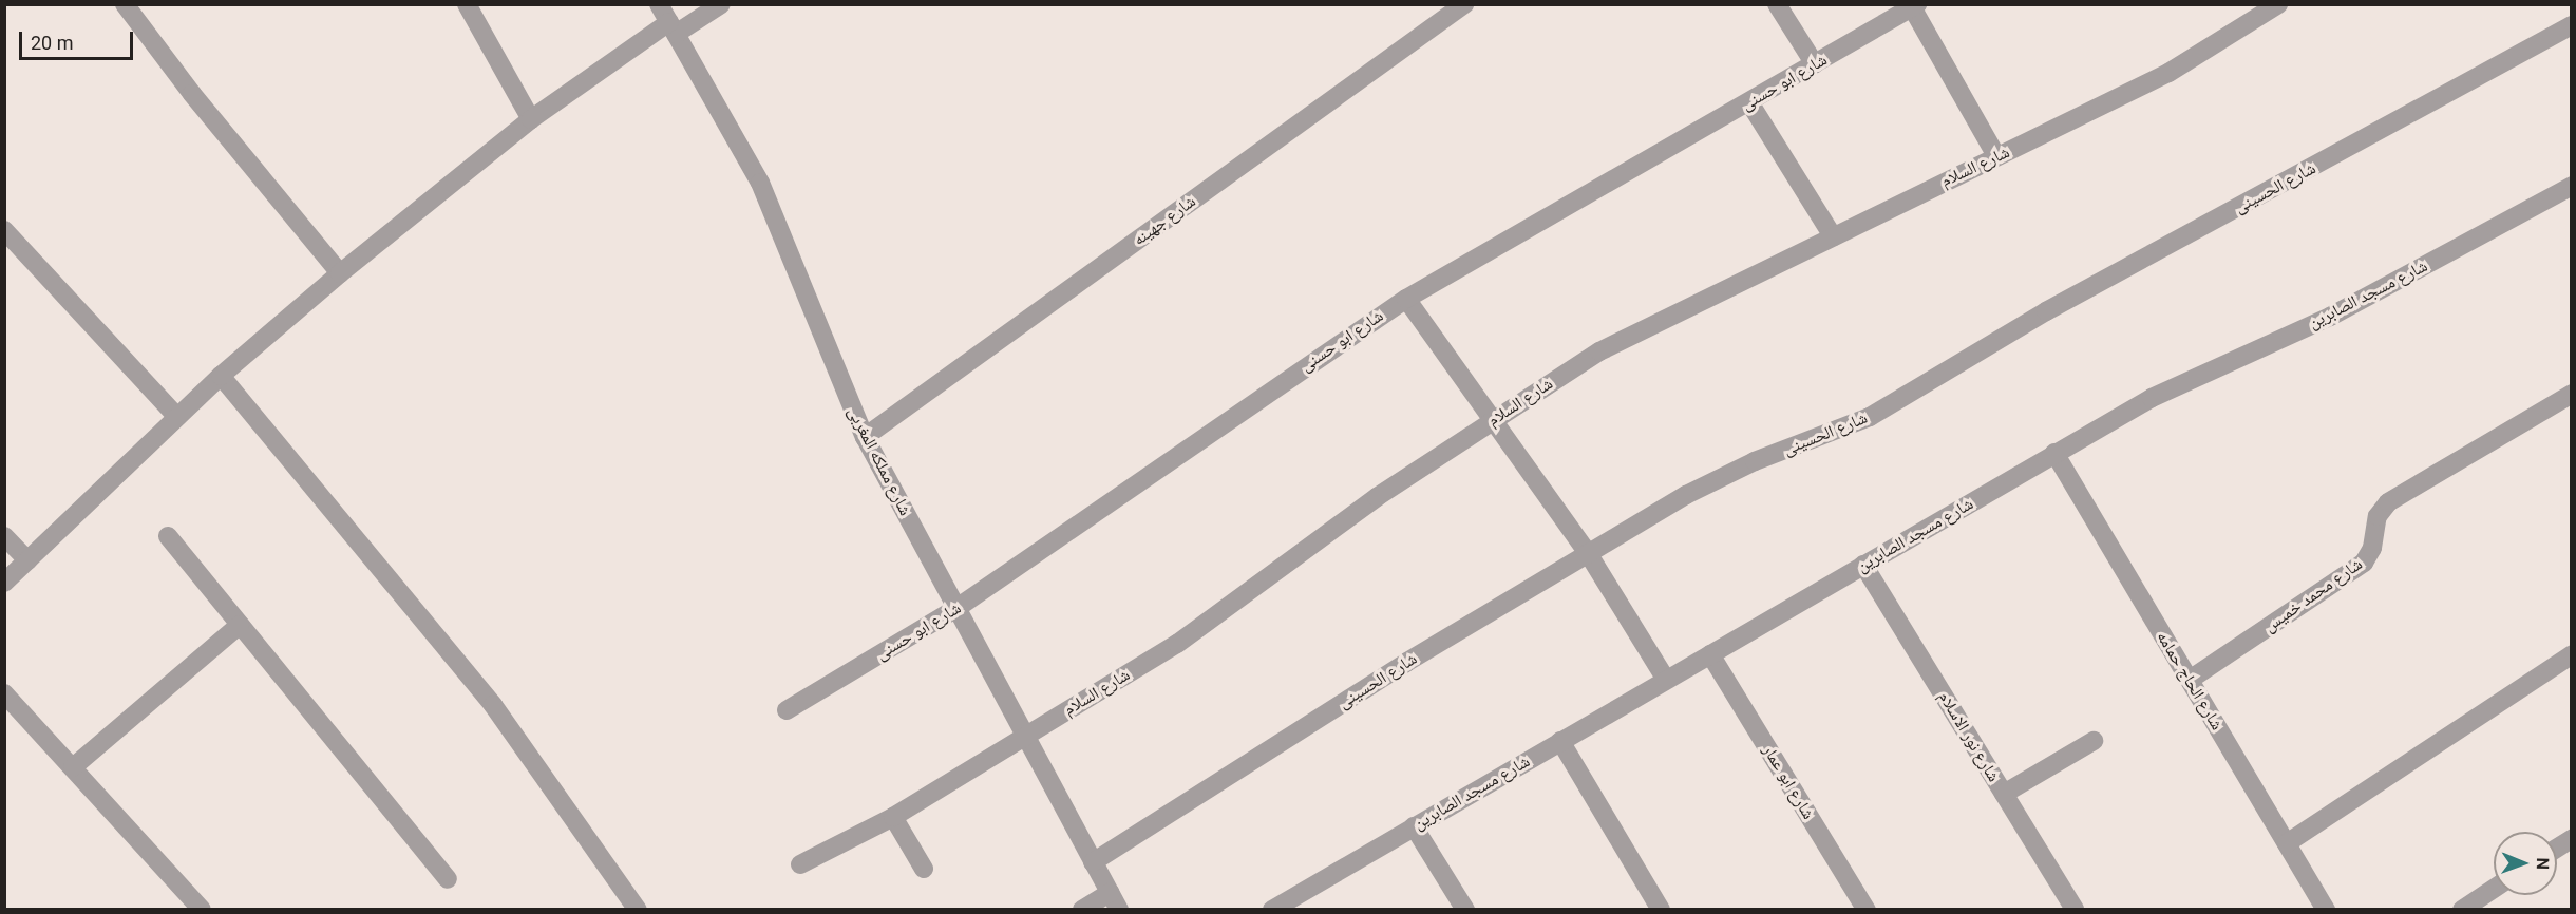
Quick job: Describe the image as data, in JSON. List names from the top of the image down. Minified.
{"streets":{"street":["شارع ابو حسنى","شارع السلام","شارع الحسينى","شارع جهينه","شارع مسجد الصابرين","شارع مملكه المغربى","شارع محمد خميس","شارع الحاج حمامه","شارع نور الاسلام","شارع ابو عمار"]},"crossings":[["شارع ابو حسنى","شارع مملكه المغربى"],["شارع السلام","شارع مملكه المغربى"],["شارع الحسينى","شارع مملكه المغربى"],["شارع جهينه","شارع مملكه المغربى"],["شارع مسجد الصابرين","شارع الحاج حمامه"],["شارع مسجد الصابرين","شارع نور الاسلام"],["شارع مسجد الصابرين","شارع ابو عمار"],["شارع محمد خميس","شارع الحاج حمامه"]],"scale_bar":"20 m","north":"right"}
